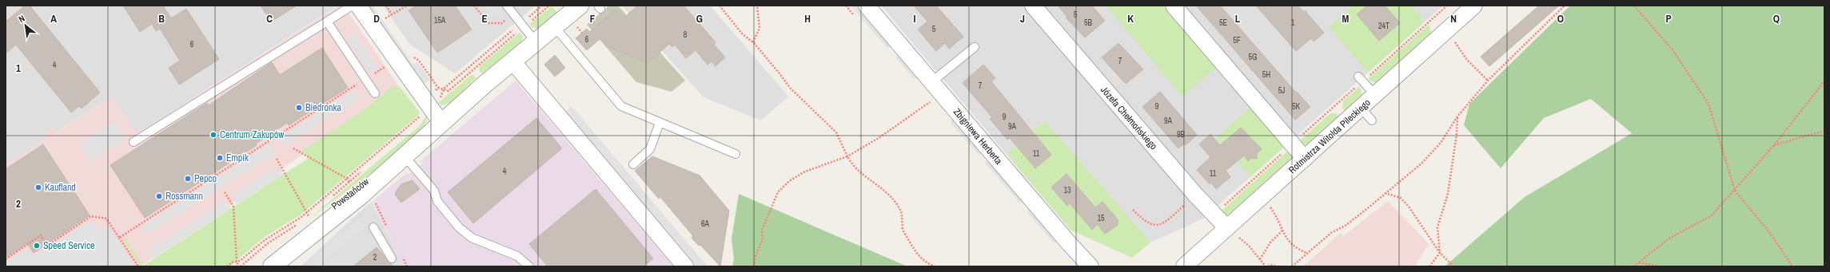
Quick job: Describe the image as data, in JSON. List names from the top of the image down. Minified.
{"streets":{"street":["Józefa Chełmońskiego","Zbigniewa Herberta","Rotmistrza Witolda Pileckiego","Powstańców"]},"crossings":[["Józefa Chełmońskiego","Rotmistrza Witolda Pileckiego"]],"places":["Biedronka","Centrum Zakupów","Empik","Pepco","Kaufland","Rossmann","Speed Service"],"house_numbers":["5","15A","5B","5E","1","24T","5","8","6","5F","6","5G","7","4","5H","7","5J","9","5K","9","9A","9A","9B","11","4","11","13","15","6A","2"],"north":"top left","grid":{"columns":["A","B","C","D","E","F","G","H","I","J","K","L","M","N","O","P","Q"],"rows":["1","2"]}}
